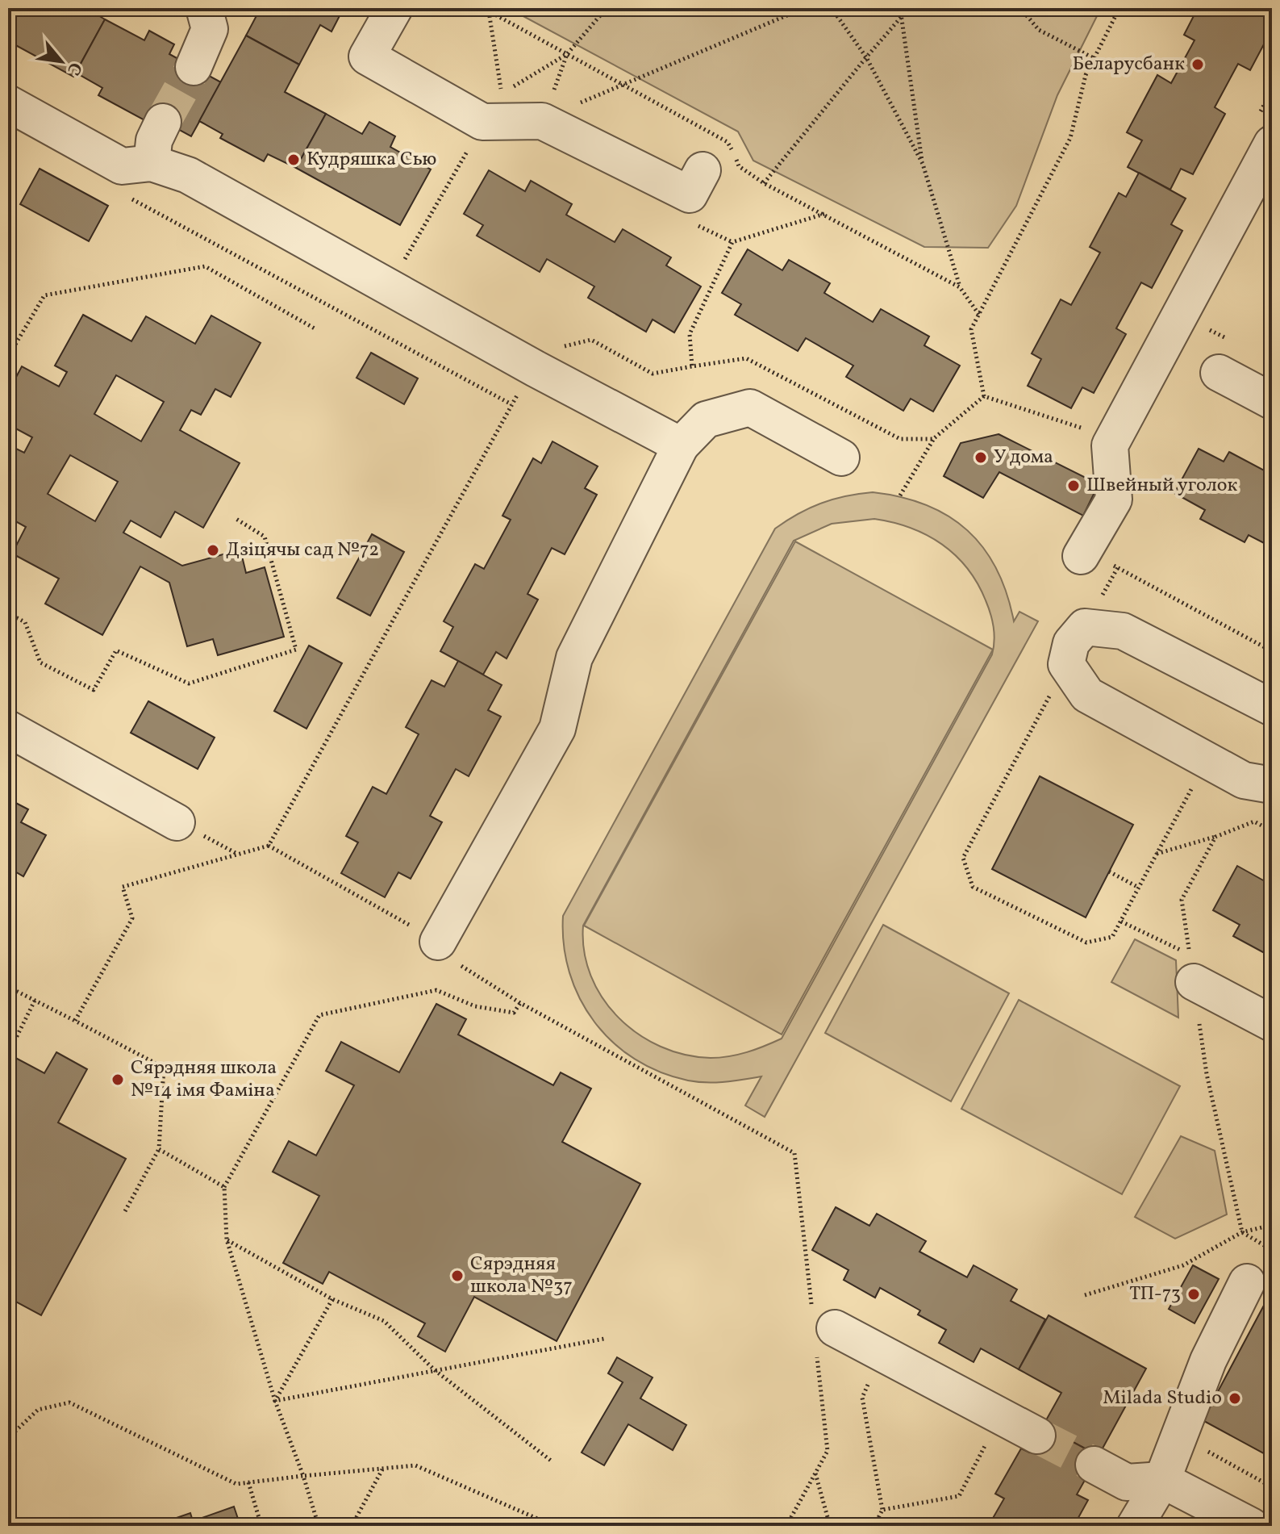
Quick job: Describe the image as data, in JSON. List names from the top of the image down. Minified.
{"places":["Беларусбанк","Кудряшка Сью","У дома","Швейный уголок","Дзіцячы сад №72","Сярэдняя школа №14 імя Фаміна","Сярэдняя школа №37","ТП-73","Milada Studio"],"north":"bottom right"}
